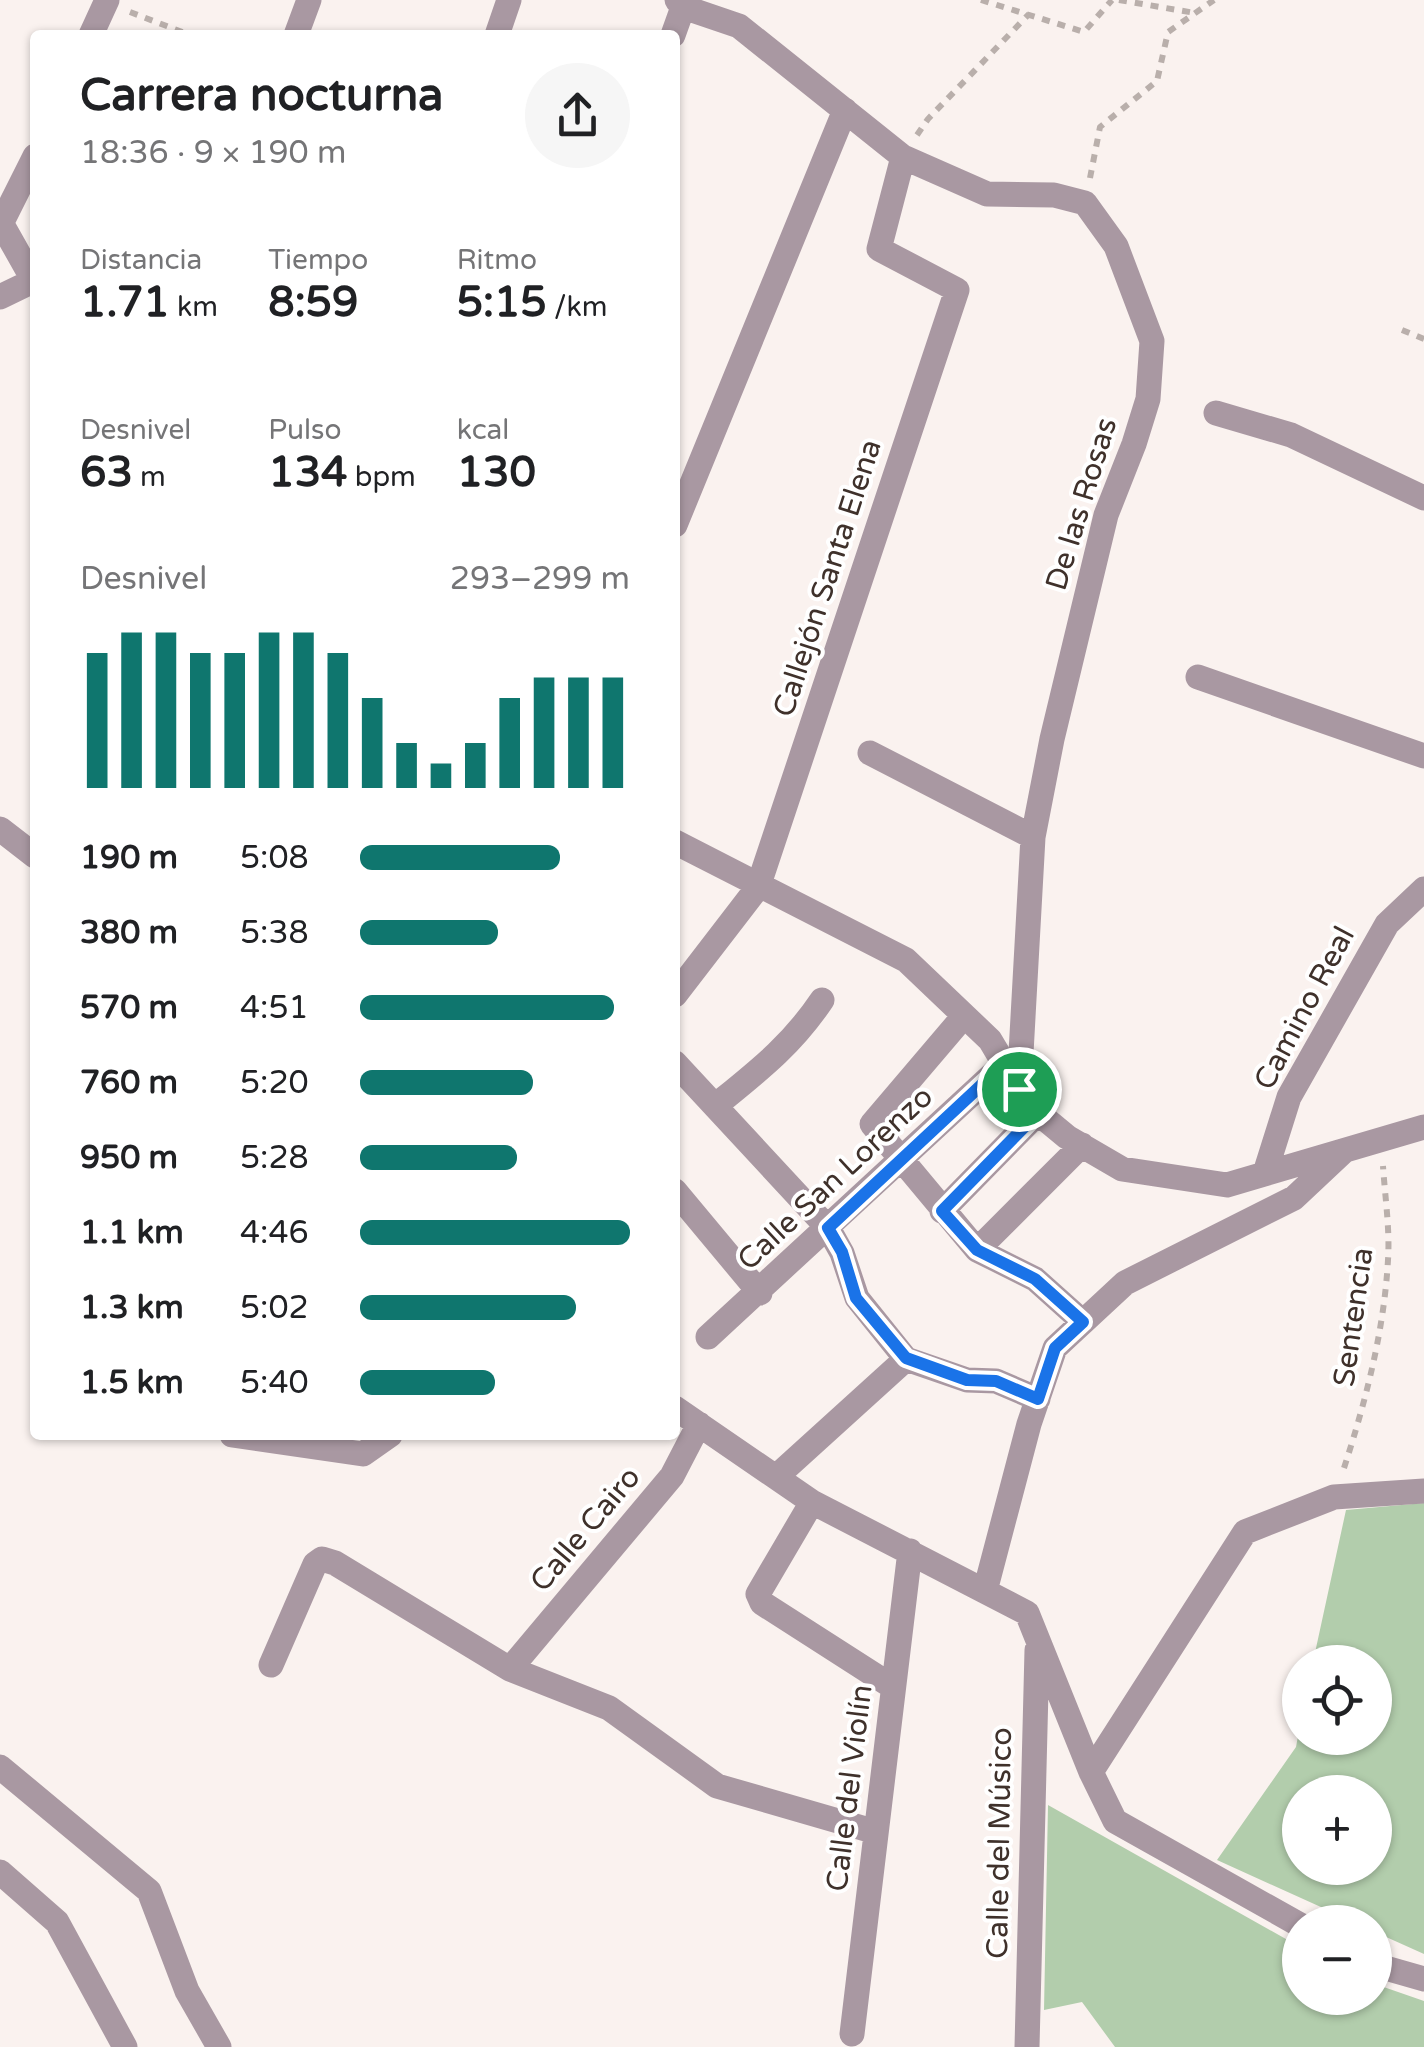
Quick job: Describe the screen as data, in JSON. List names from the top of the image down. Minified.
{"streets":{"street":["De las Rosas","Callejón Santa Elena","Camino Real","Calle San Lorenzo","Calle Cairo","Calle del Violín","Calle del Músico"],"path":["Sentencia"]},"page":{"heading":["Carrera nocturna","18:36 · 9 × 190 m"],"stats":[["Distancia","1.71 km"],["Tiempo","8:59"],["Ritmo","5:15 /km"],["Desnivel","63 m"],["Pulso","134 bpm"],["kcal","130"]],"chart":["Desnivel","293–299 m"],"list":[{"name":"190 m","note":"5:08"},{"name":"380 m","note":"5:38"},{"name":"570 m","note":"4:51"},{"name":"760 m","note":"5:20"},{"name":"950 m","note":"5:28"},{"name":"1.1 km","note":"4:46"},{"name":"1.3 km","note":"5:02"},{"name":"1.5 km","note":"5:40"}],"map_buttons":["+","−"]}}
